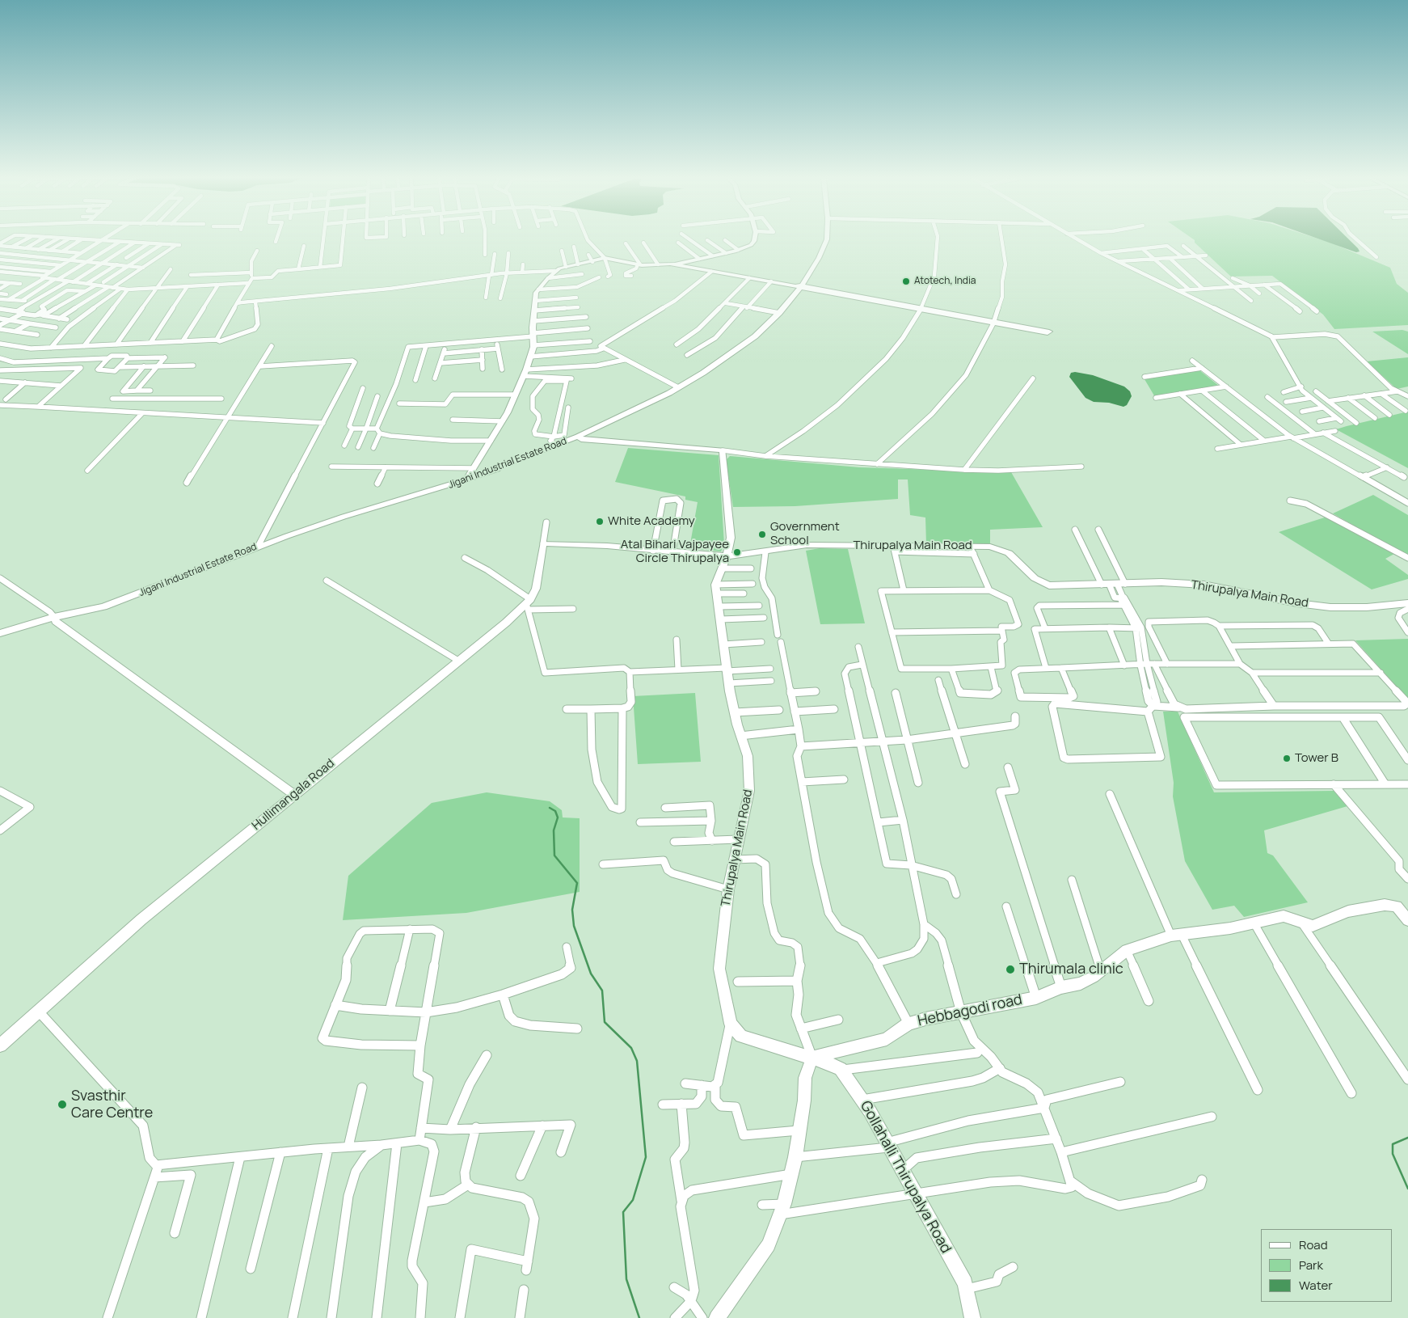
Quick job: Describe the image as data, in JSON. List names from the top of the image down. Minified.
{"streets":{"street":["Jigani Industrial Estate Road","Thirupalya Main Road","Hullimangala Road","Hebbagodi road","Gollahalli Thirupalya Road"]},"crossings":[["Thirupalya Main Road","Hullimangala Road"]],"places":["Atotech, India","White Academy","Government School","Atal Bihari Vajpayee Circle Thirupalya","Tower B","Thirumala clinic","Svasthir Care Centre"],"legend":["Road","Park","Water"]}
